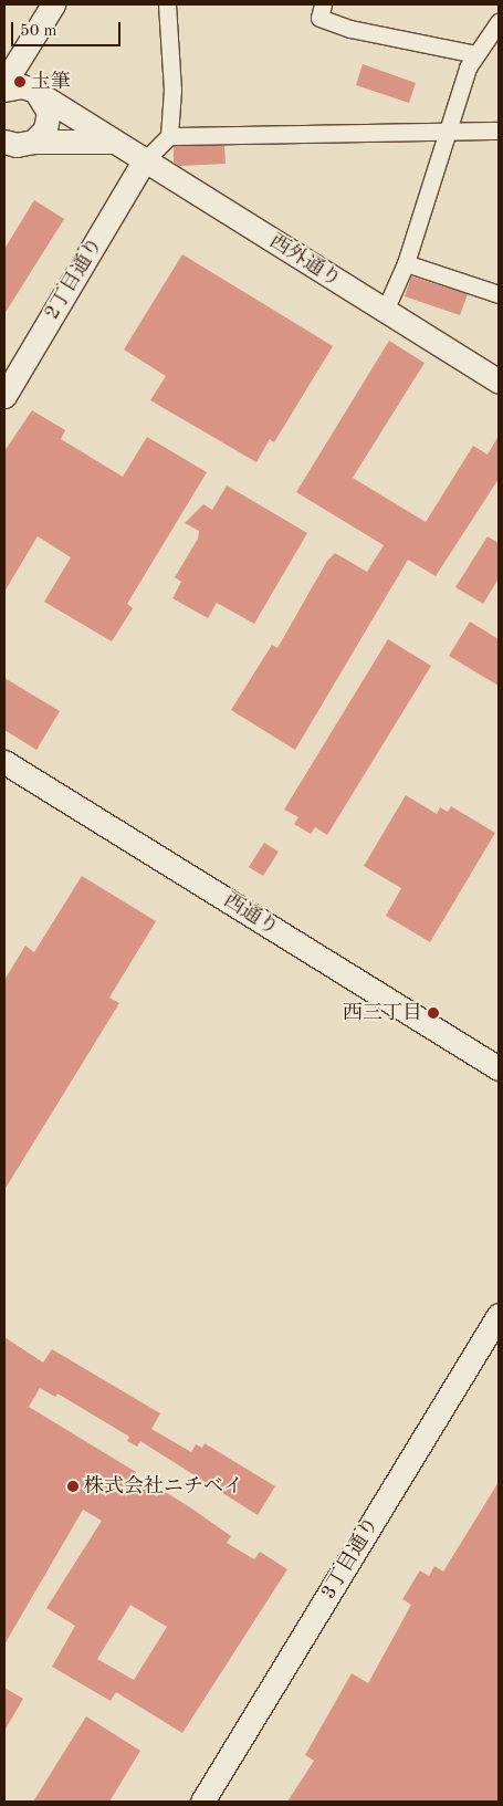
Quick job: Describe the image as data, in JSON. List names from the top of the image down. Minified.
{"streets":{"street":["西外通り","2丁目通り","西通り","3丁目通り"]},"crossings":[["西外通り","2丁目通り"]],"places":["土筆","西三丁目","株式会社ニチベイ"],"scale_bar":"50 m"}
